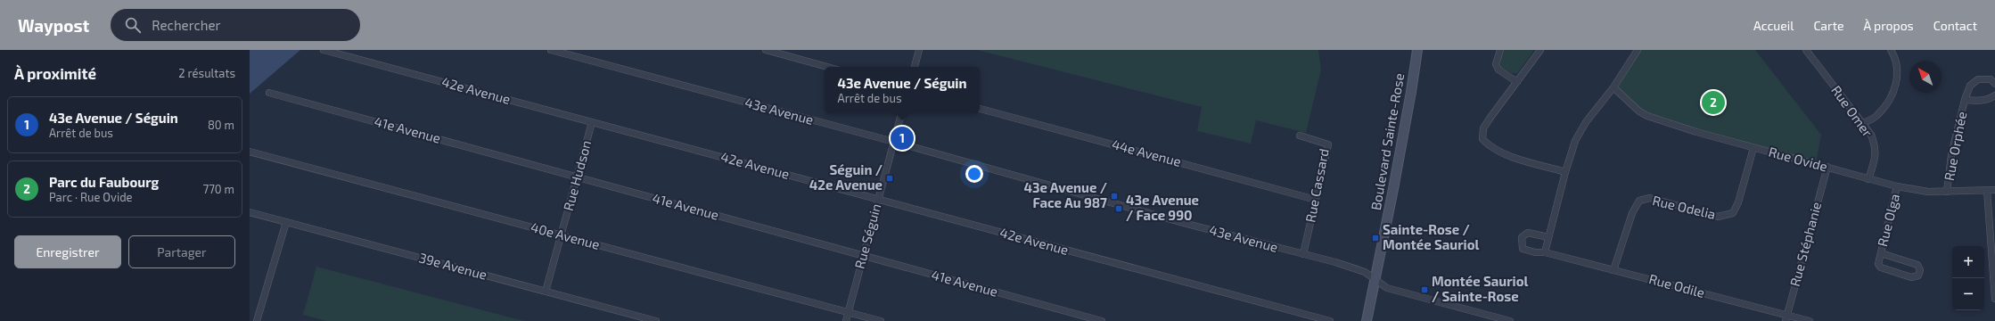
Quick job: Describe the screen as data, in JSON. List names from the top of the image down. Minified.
{"streets":{"street":["42e Avenue","43e Avenue","Rue Omer","41e Avenue","Boulevard Sainte-Rose","Rue Orphée","44e Avenue","Rue Ovide","Rue Hudson","Rue Cassard","Rue Odelia","Rue Olga","40e Avenue","Rue Séguin","Rue Stéphanie","39e Avenue","Rue Odile"]},"crossings":[["42e Avenue","Rue Hudson"],["42e Avenue","Rue Séguin"],["43e Avenue","Boulevard Sainte-Rose"],["43e Avenue","Rue Cassard"],["43e Avenue","Rue Séguin"],["Rue Omer","Rue Ovide"],["41e Avenue","Rue Hudson"],["41e Avenue","Rue Séguin"],["Rue Orphée","Rue Ovide"],["44e Avenue","Rue Cassard"],["Rue Ovide","Rue Odelia"],["Rue Ovide","Rue Olga"],["Rue Ovide","Rue Stéphanie"],["Rue Hudson","40e Avenue"],["Rue Hudson","39e Avenue"],["Rue Odelia","Rue Odile"],["40e Avenue","Rue Séguin"],["Rue Stéphanie","Rue Odile"]],"places":{"transit":["Séguin / 42e Avenue","43e Avenue / Face Au 987","43e Avenue / Face 990","Sainte-Rose / Montée Sauriol","Montée Sauriol / Sainte-Rose"]},"north":"top left","page":{"header":"Waypost","search":"Rechercher","nav":["Accueil","Carte","À propos","Contact"],"heading":["À proximité","2 résultats"],"popup":["43e Avenue / Séguin","Arrêt de bus"],"pins":["2","1"],"list":[{"mark":"1","name":"43e Avenue / Séguin","note":"Arrêt de bus","value":"80 m"},{"mark":"2","name":"Parc du Faubourg","note":"Parc · Rue Ovide","value":"770 m"}],"buttons":["Enregistrer","Partager"],"map_buttons":["+","−"]}}
